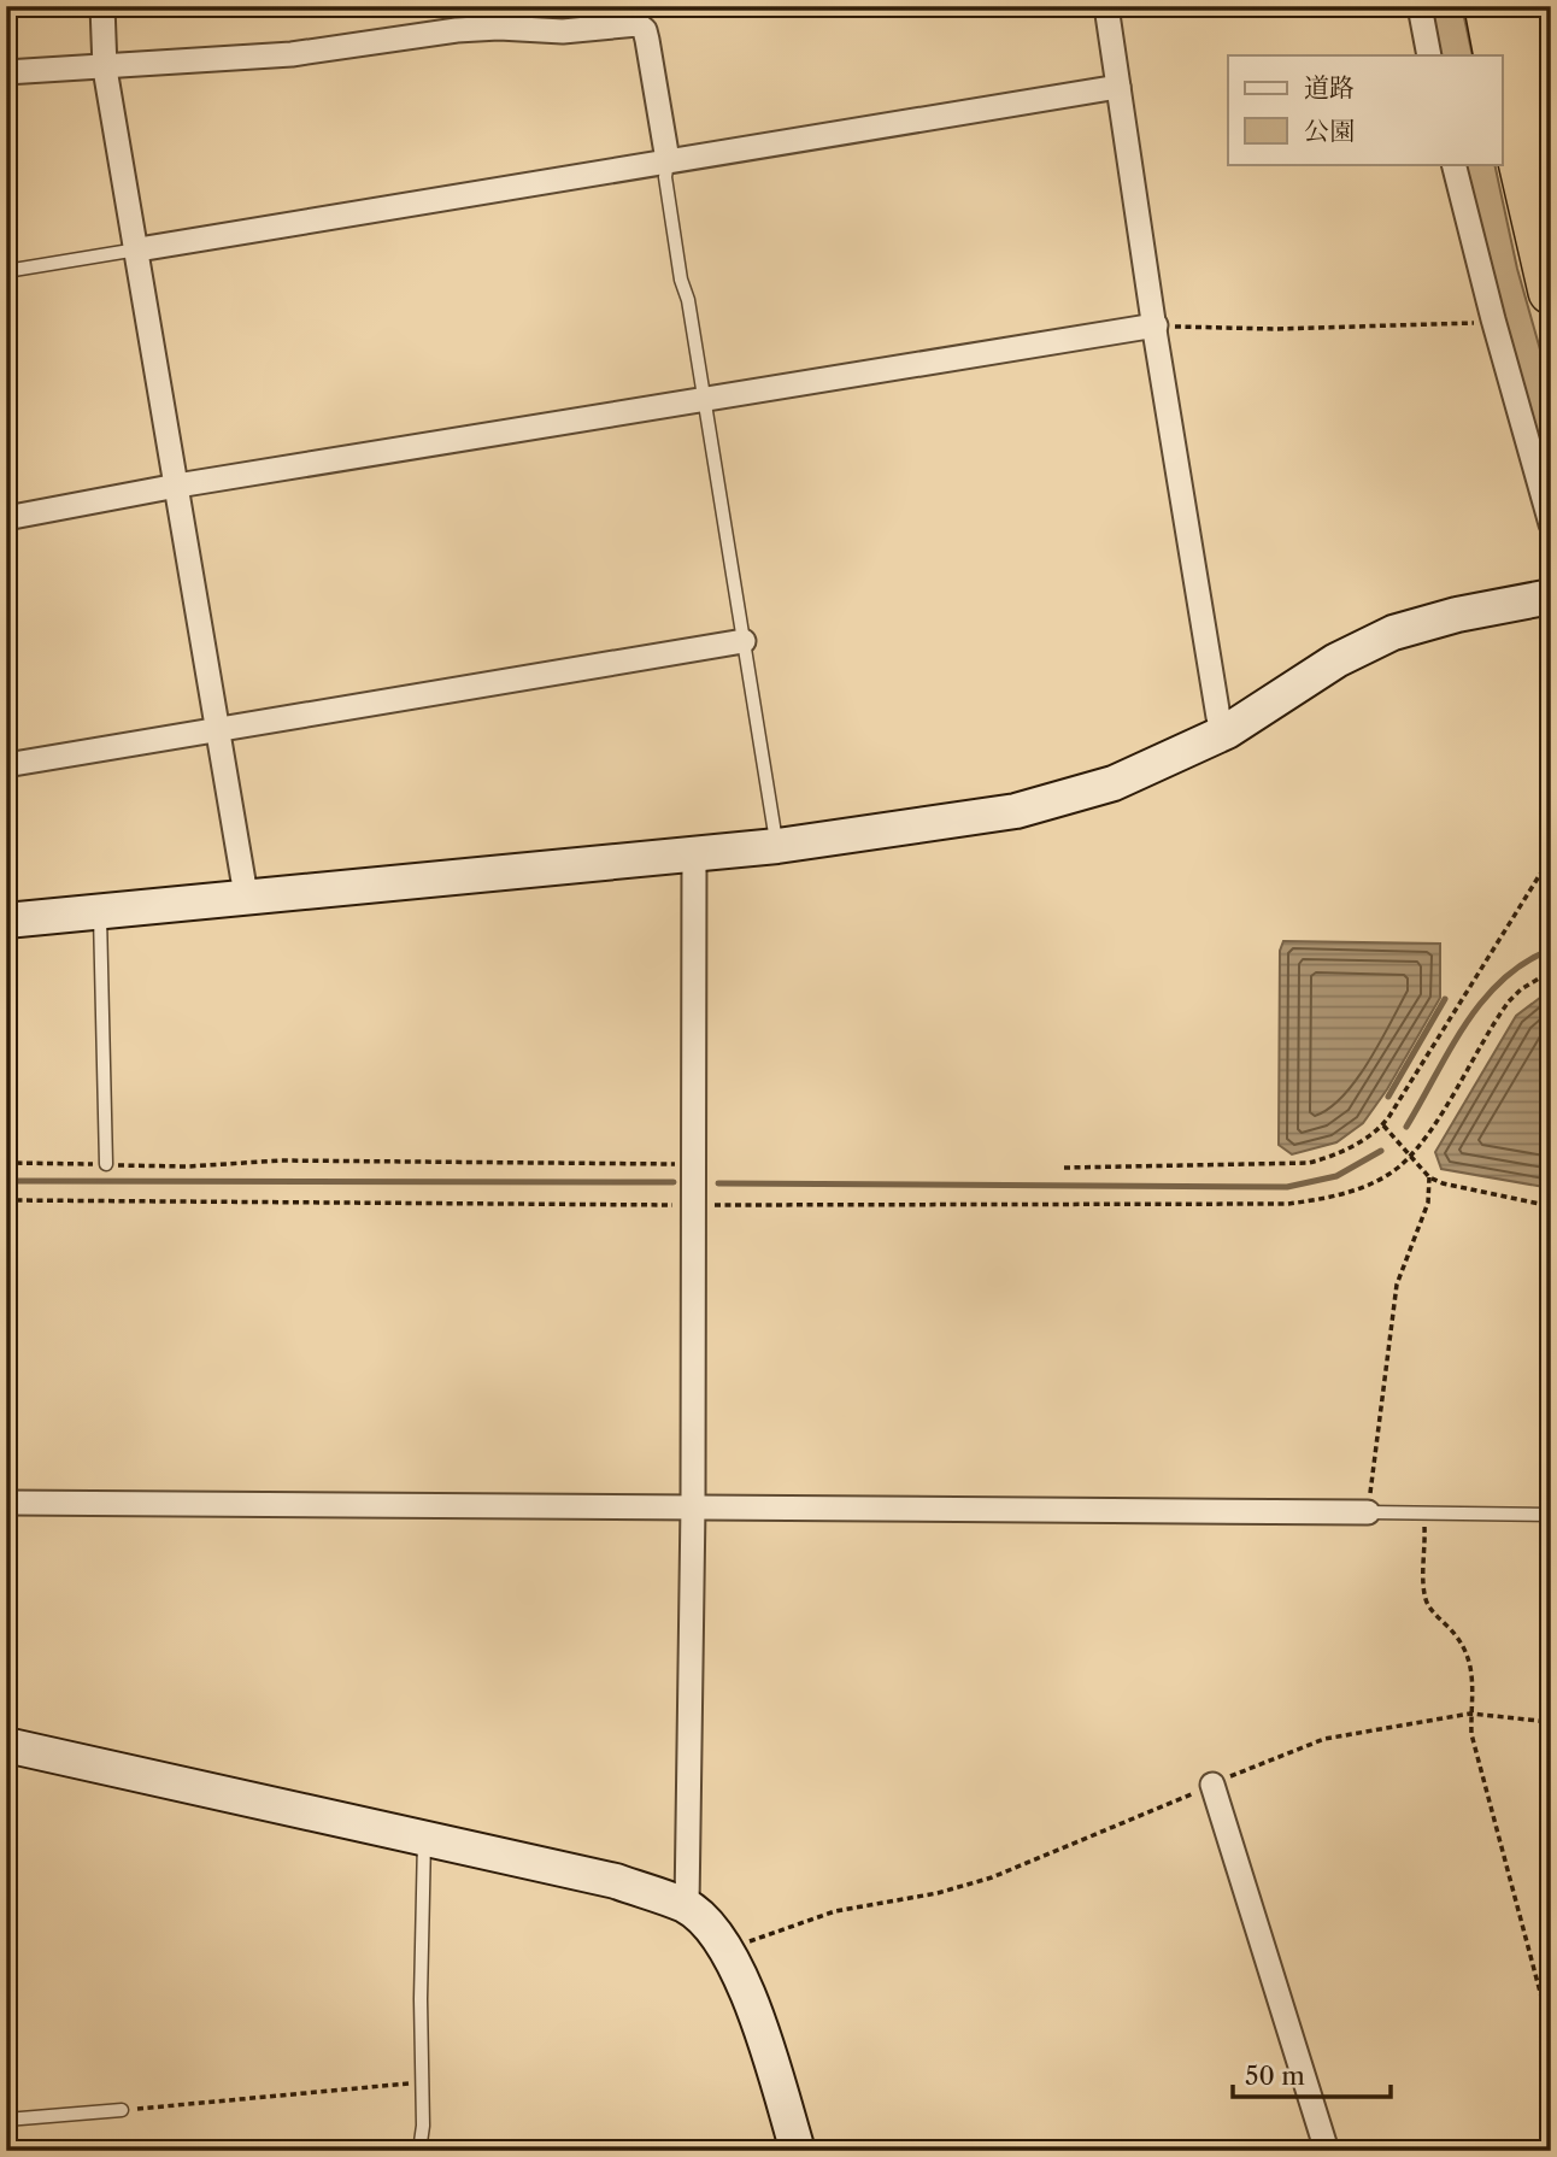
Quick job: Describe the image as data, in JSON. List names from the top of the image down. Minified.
{"legend":["道路","公園"],"scale_bar":"50 m"}
